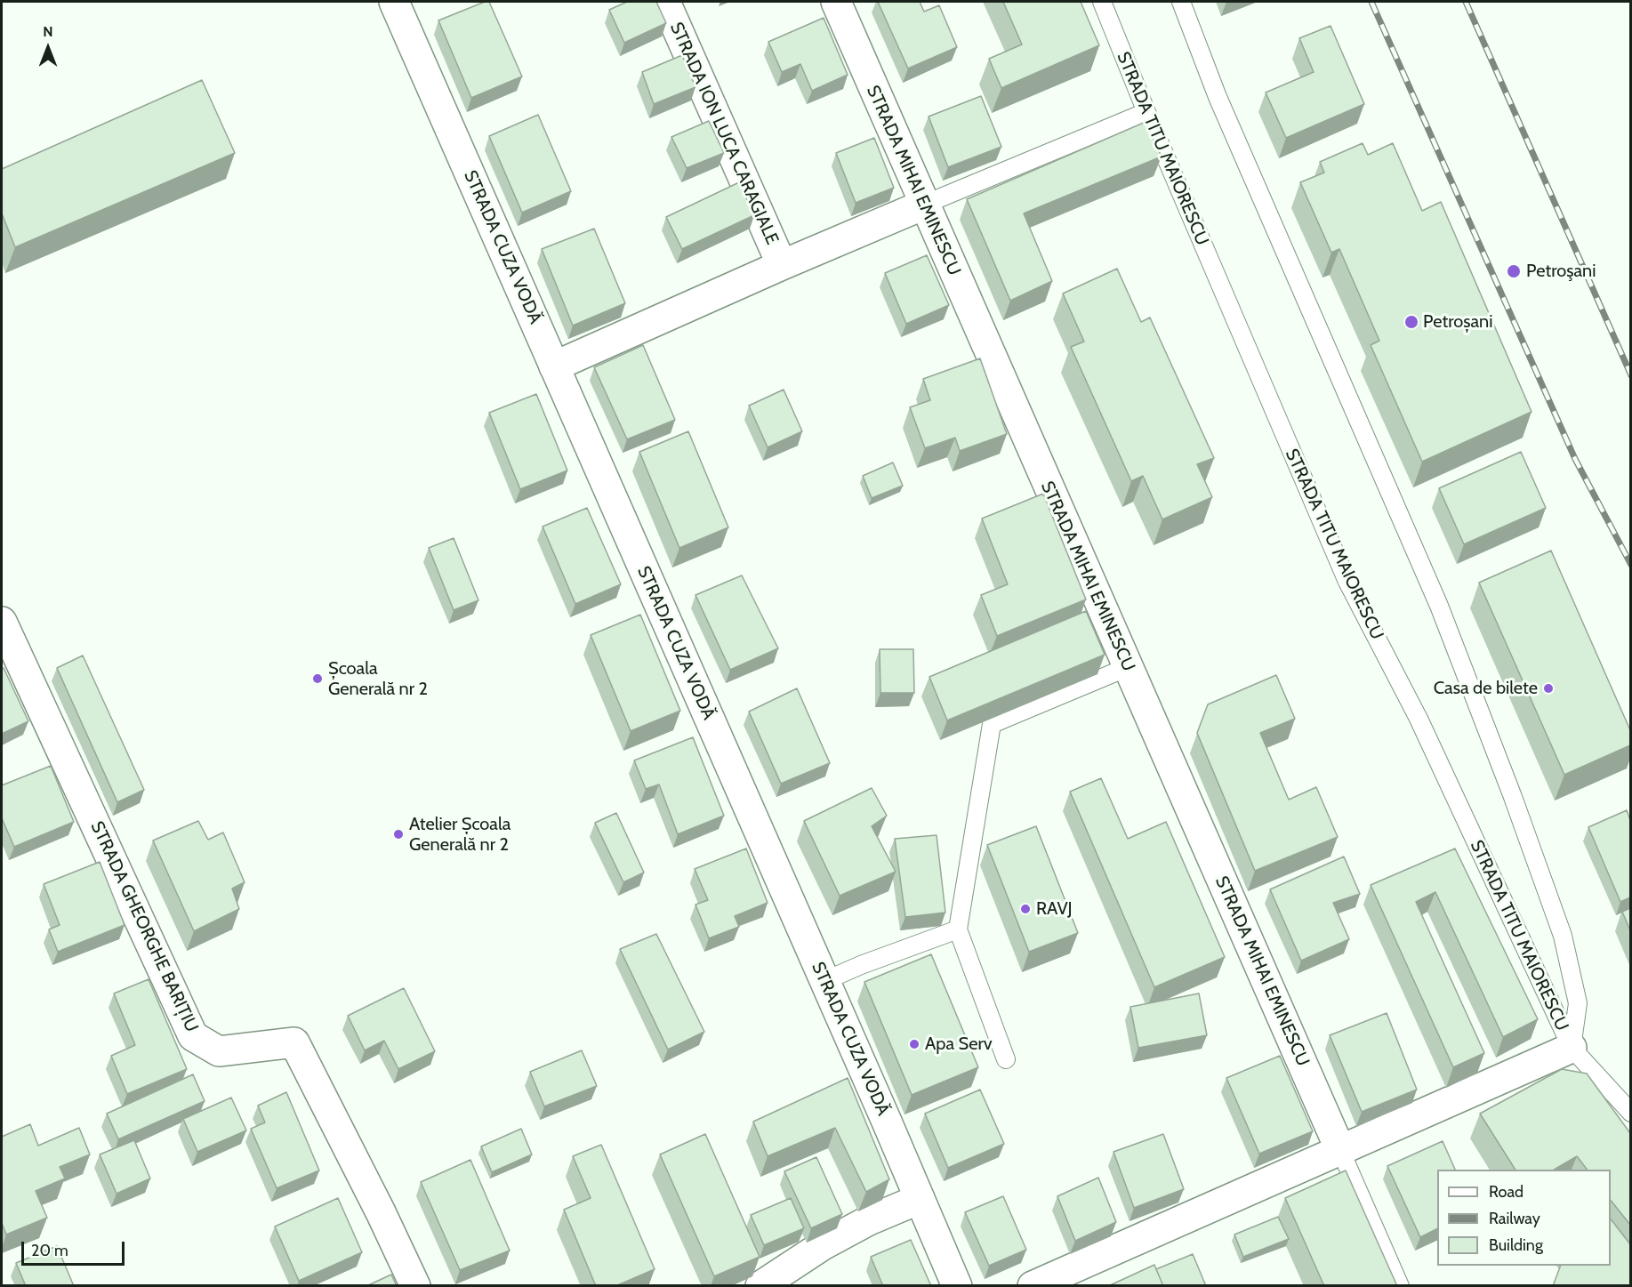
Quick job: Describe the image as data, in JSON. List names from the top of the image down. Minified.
{"streets":{"street":["STRADA ION LUCA CARAGIALE","STRADA MIHAI EMINESCU","STRADA CUZA VODĂ","STRADA GHEORGHE BARIȚIU"],"lane":["STRADA TITU MAIORESCU"]},"places":["Petroşani","Petroșani","Școala Generală nr 2","Casa de bilete","Atelier Școala Generală nr 2","RAVJ","Apa Serv"],"legend":["Road","Railway","Building"],"scale_bar":"20 m","north":"top"}
